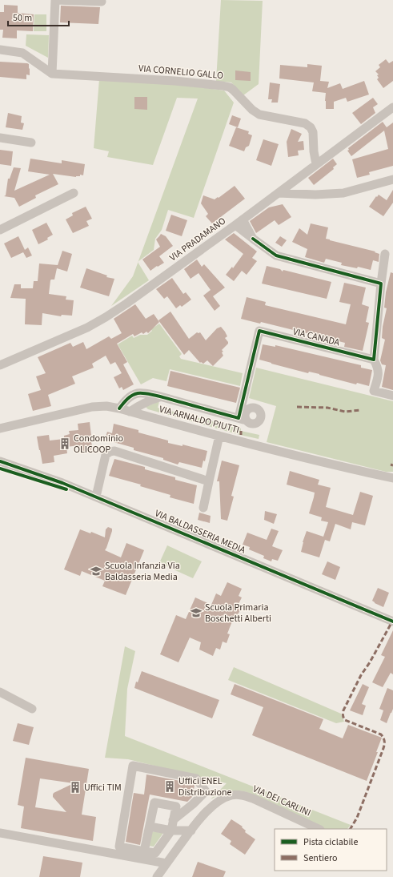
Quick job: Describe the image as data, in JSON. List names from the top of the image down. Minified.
{"streets":{"street":["VIA CORNELIO GALLO","VIA PRADAMANO","VIA CANADA","VIA ARNALDO PIUTTI","VIA BALDASSERIA MEDIA","VIA DEI CARLINI"]},"crossings":[["VIA CORNELIO GALLO","VIA PRADAMANO"],["VIA CANADA","VIA ARNALDO PIUTTI"]],"places":{"building":["Condominio OLICOOP","Uffici ENEL Distribuzione","Uffici TIM"],"school or university":["Scuola Infanzia Via Baldasseria Media","Scuola Primaria Boschetti Alberti"]},"legend":["Pista ciclabile","Sentiero"],"scale_bar":"50 m"}
